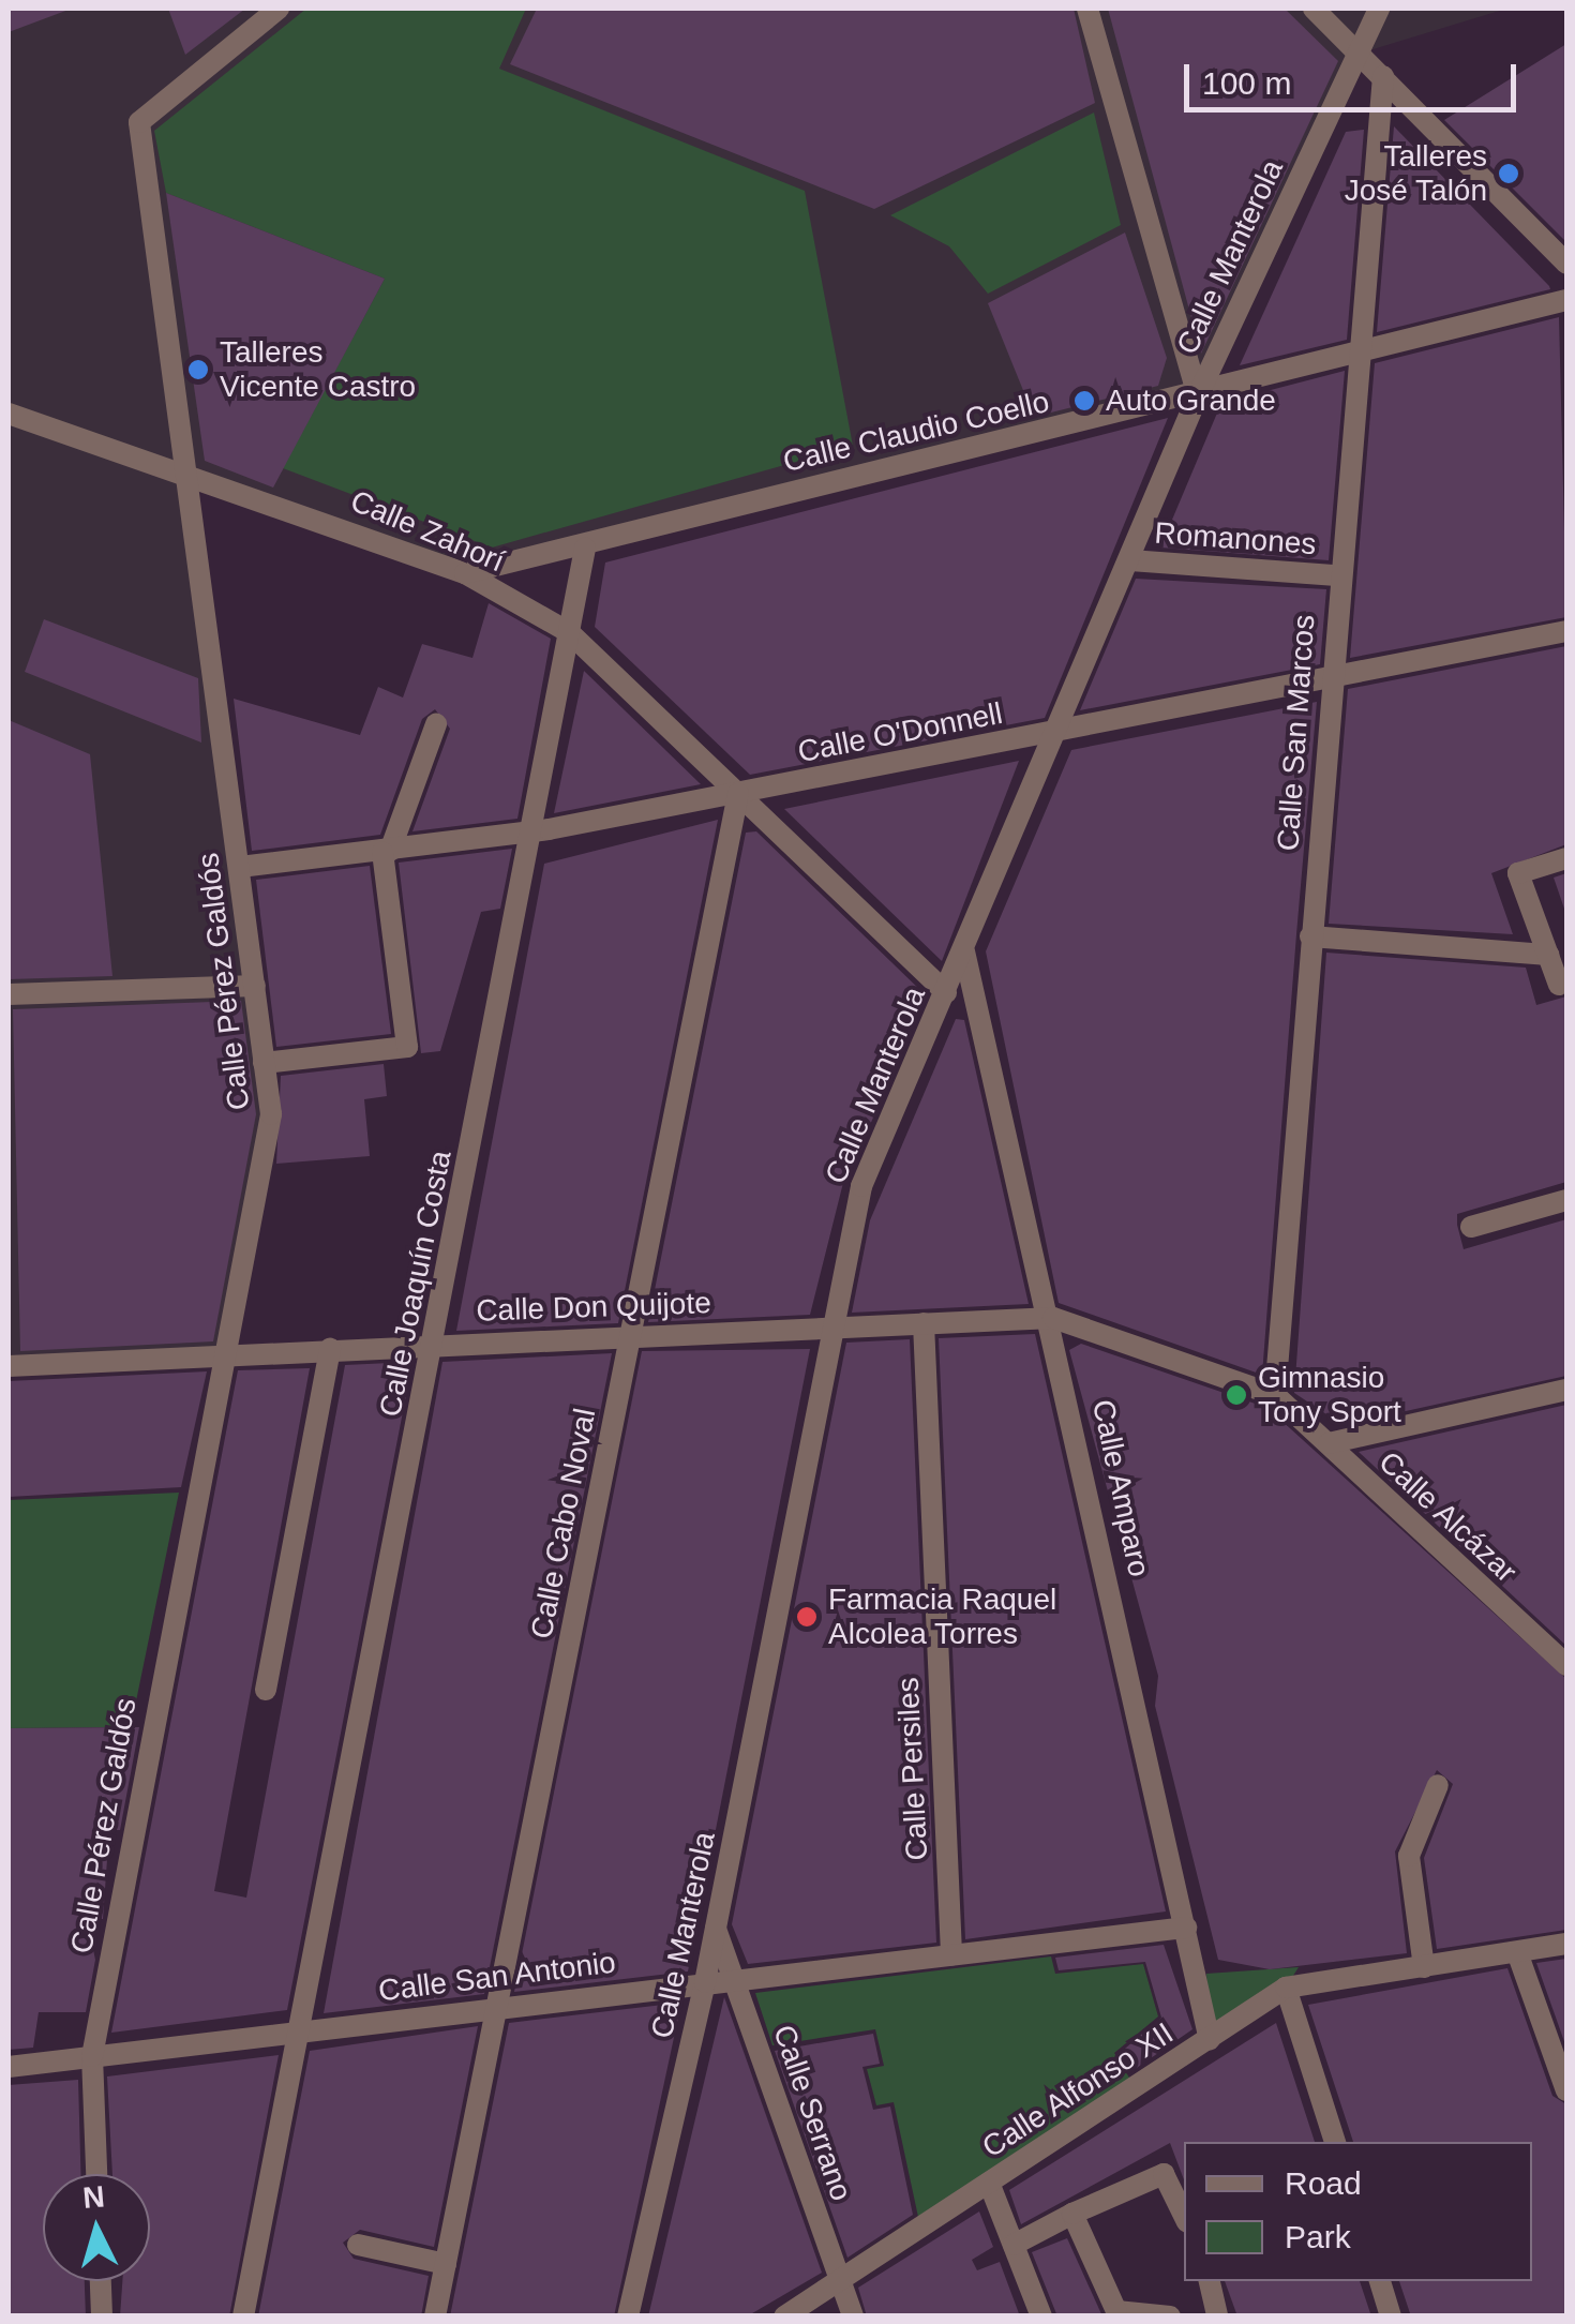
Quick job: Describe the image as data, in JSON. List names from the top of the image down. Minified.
{"streets":{"street":["Calle Manterola","Calle Claudio Coello","Calle Zahorí","Romanones","Calle O'Donnell","Calle San Marcos","Calle Pérez Galdós","Calle Joaquín Costa","Calle Don Quijote","Calle Amparo","Calle Alcázar","Calle Cabo Noval","Calle Persiles","Calle San Antonio","Calle Alfonso XII","Calle Serrano"]},"crossings":[["Calle Manterola","Calle Claudio Coello"],["Calle Manterola","Calle Zahorí"],["Calle Manterola","Romanones"],["Calle Manterola","Calle O'Donnell"],["Calle Manterola","Calle Don Quijote"],["Calle Manterola","Calle Amparo"],["Calle Manterola","Calle San Antonio"],["Calle Manterola","Calle Serrano"],["Calle Claudio Coello","Calle Zahorí"],["Calle Claudio Coello","Calle San Marcos"],["Calle Claudio Coello","Calle Joaquín Costa"],["Calle Zahorí","Calle O'Donnell"],["Calle Zahorí","Calle Pérez Galdós"],["Calle Zahorí","Calle Joaquín Costa"],["Calle Zahorí","Calle Cabo Noval"],["Romanones","Calle San Marcos"],["Calle O'Donnell","Calle San Marcos"],["Calle O'Donnell","Calle Pérez Galdós"],["Calle O'Donnell","Calle Joaquín Costa"],["Calle O'Donnell","Calle Cabo Noval"],["Calle San Marcos","Calle Alcázar"],["Calle Pérez Galdós","Calle Don Quijote"],["Calle Pérez Galdós","Calle San Antonio"],["Calle Joaquín Costa","Calle Don Quijote"],["Calle Joaquín Costa","Calle San Antonio"],["Calle Don Quijote","Calle Amparo"],["Calle Don Quijote","Calle Alcázar"],["Calle Don Quijote","Calle Cabo Noval"],["Calle Don Quijote","Calle Persiles"],["Calle Amparo","Calle Alcázar"],["Calle Amparo","Calle San Antonio"],["Calle Amparo","Calle Alfonso XII"],["Calle Cabo Noval","Calle San Antonio"],["Calle Persiles","Calle San Antonio"],["Calle San Antonio","Calle Serrano"],["Calle Alfonso XII","Calle Serrano"]],"places":["Talleres José Talón","Talleres Vicente Castro","Auto Grande","Gimnasio Tony Sport","Farmacia Raquel Alcolea Torres"],"legend":["Road","Park"],"scale_bar":"100 m","north":"top"}
